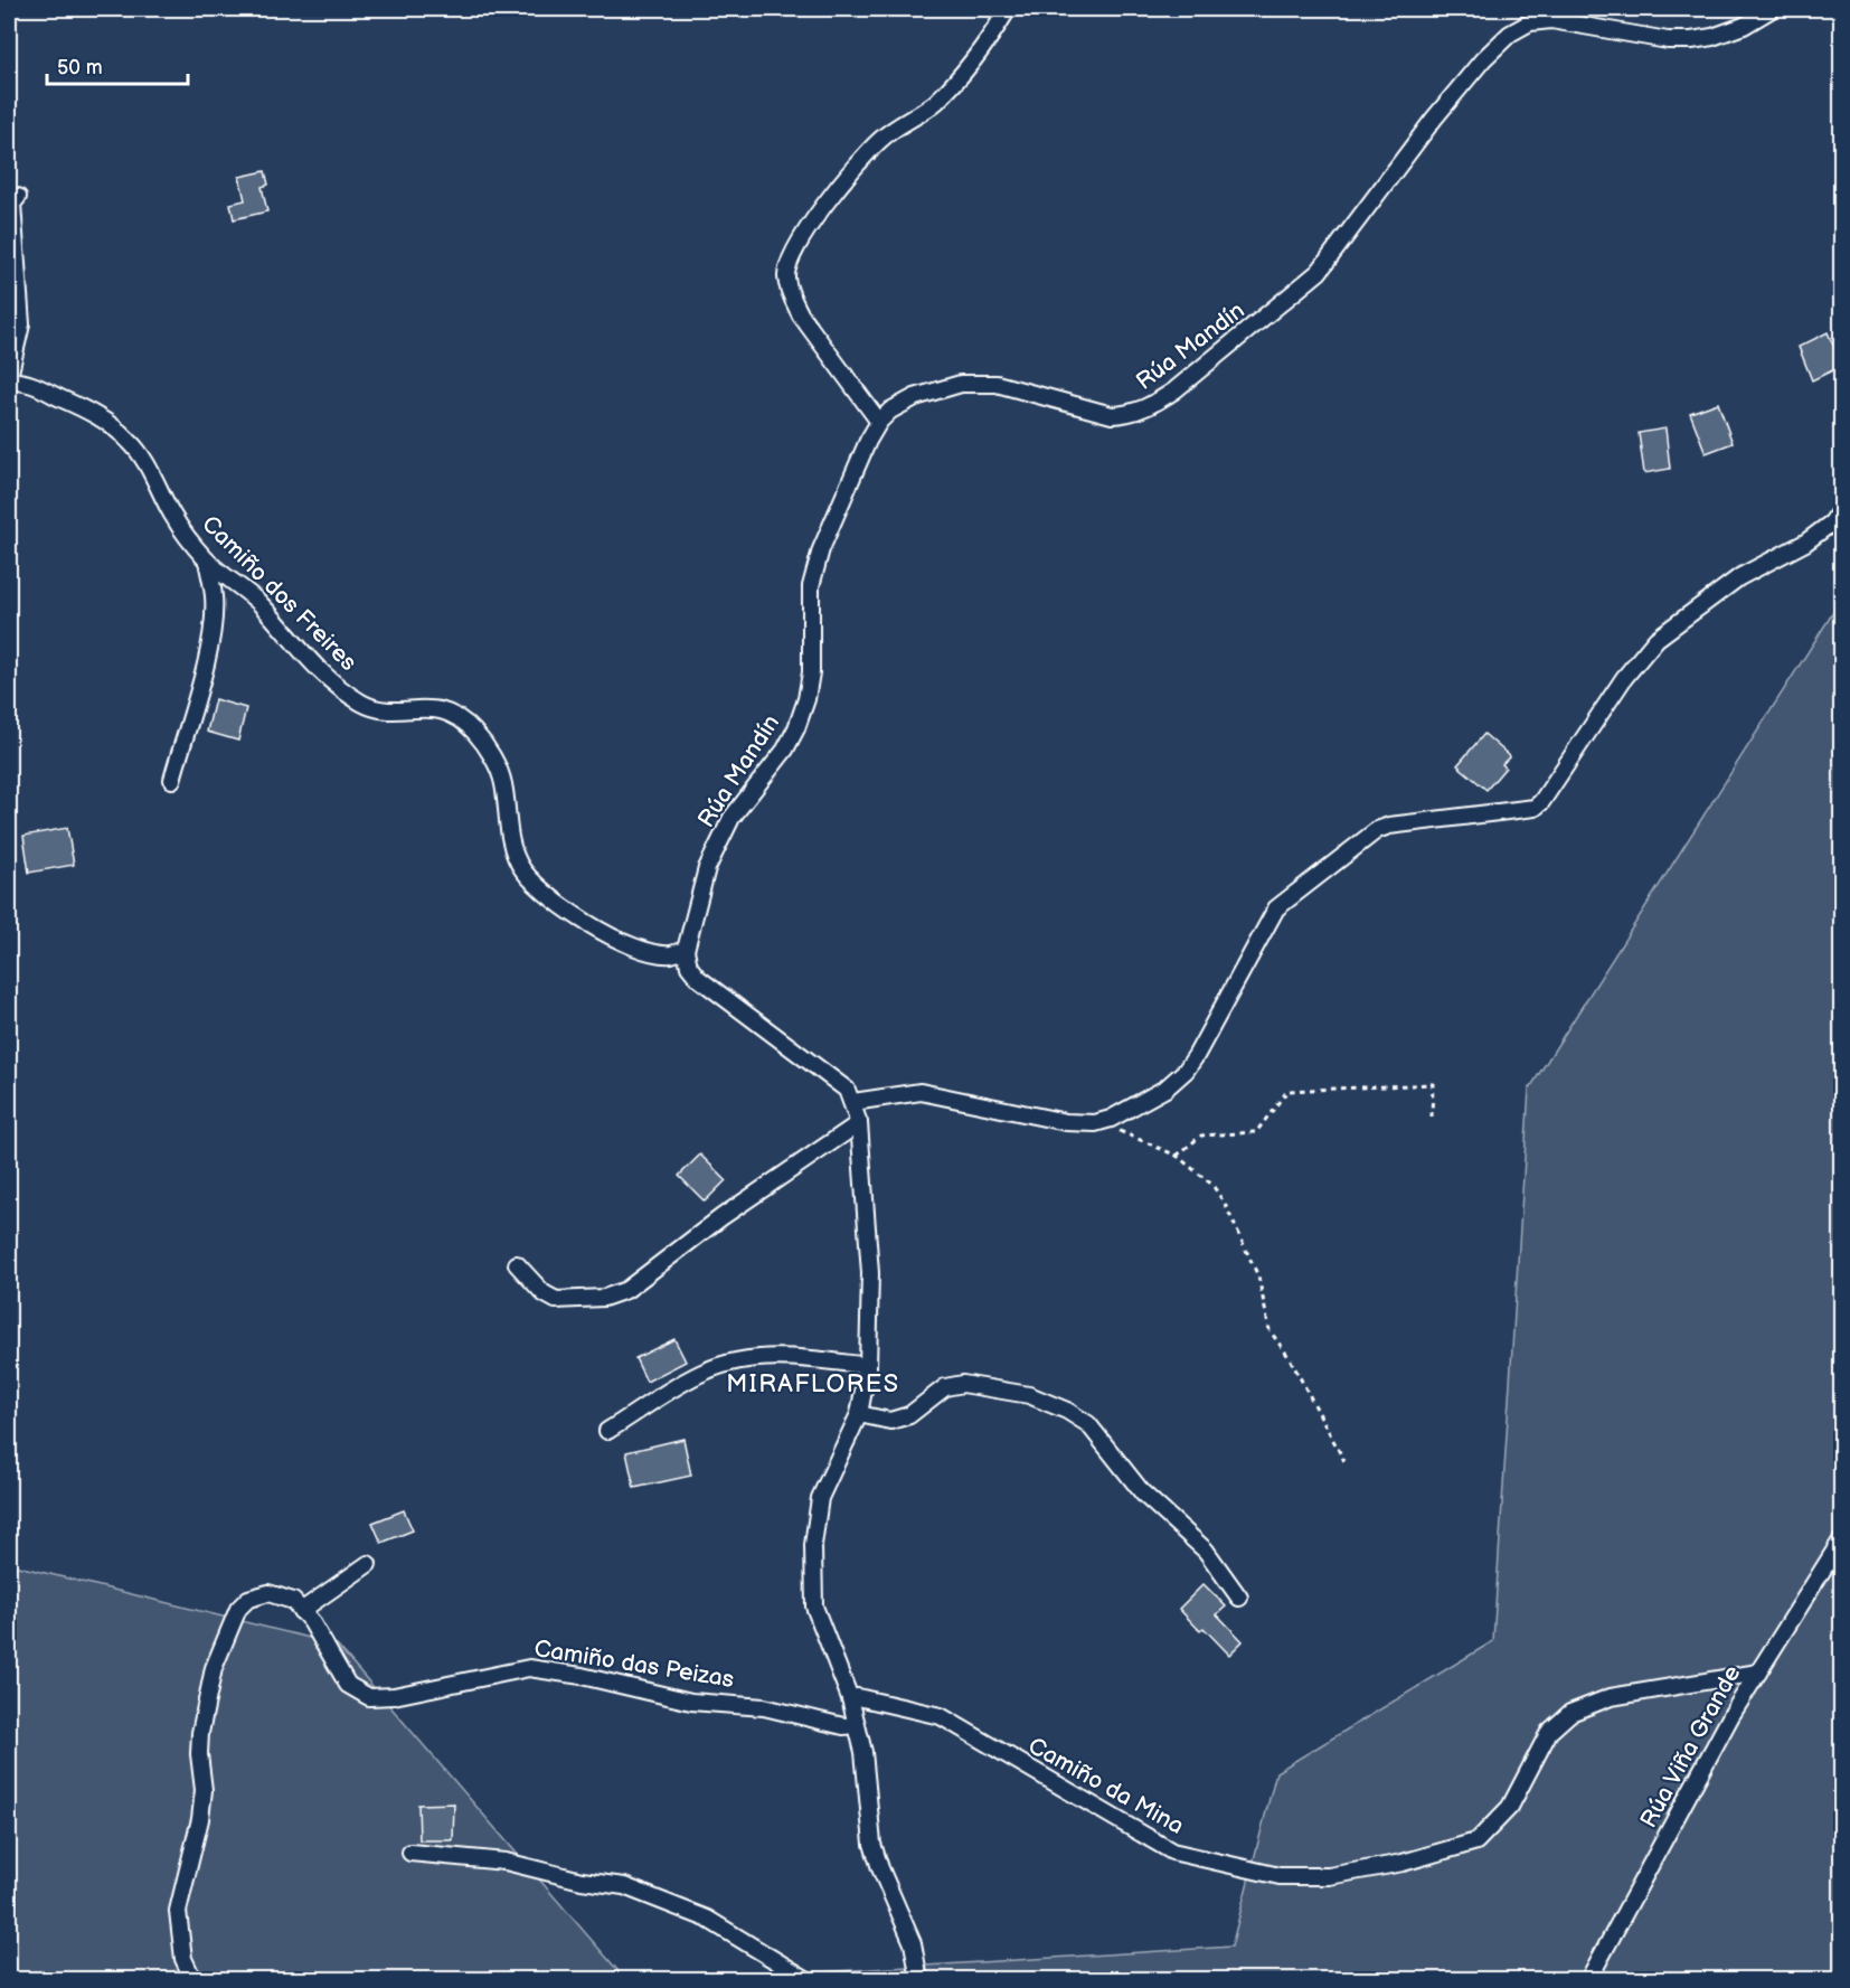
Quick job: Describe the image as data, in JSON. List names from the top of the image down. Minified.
{"streets":{"street":["Rúa Mandín","Camiño dos Freires","Camiño das Peizas","Rúa Viña Grande","Camiño da Mina"]},"crossings":[["Rúa Mandín","Camiño dos Freires"],["Rúa Viña Grande","Camiño da Mina"]],"districts":["MIRAFLORES"],"scale_bar":"50 m"}
